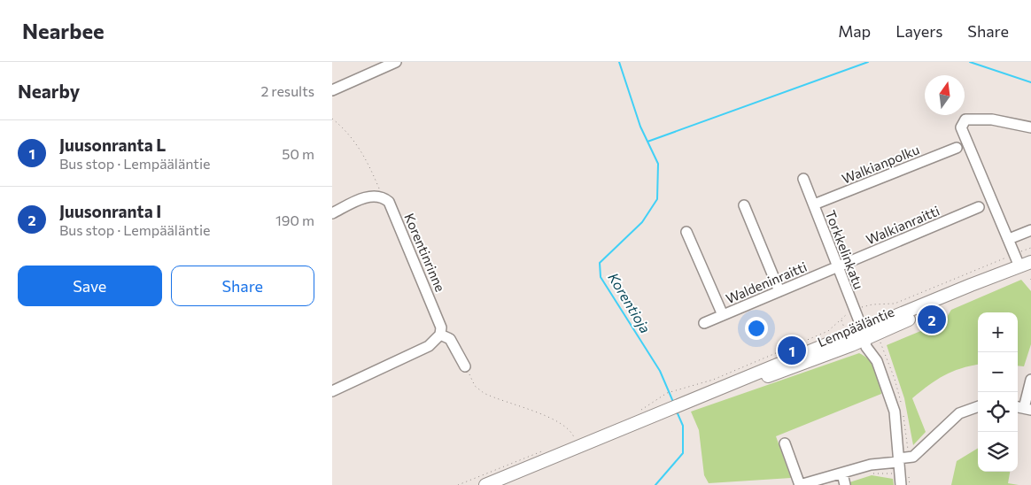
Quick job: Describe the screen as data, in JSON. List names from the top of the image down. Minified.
{"streets":{"main road":["Lempääläntie"],"street":["Walkianpolku","Walkianraitti","Torkkelinkatu","Korentinrinne","Waldeninraitti"]},"crossings":[["Walkianpolku","Torkkelinkatu"],["Walkianraitti","Torkkelinkatu"],["Walkianraitti","Waldeninraitti"],["Torkkelinkatu","Waldeninraitti"],["Torkkelinkatu","Lempääläntie"]],"water":["Korentioja"],"north":"top","page":{"header":"Nearbee","nav":["Map","Layers","Share"],"heading":["Nearby","2 results"],"list":[{"mark":"1","name":"Juusonranta L","note":"Bus stop · Lempääläntie","value":"50 m"},{"mark":"2","name":"Juusonranta I","note":"Bus stop · Lempääläntie","value":"190 m"}],"buttons":["Save","Share"],"pins":["2","1"],"map_buttons":["+","−"]}}
